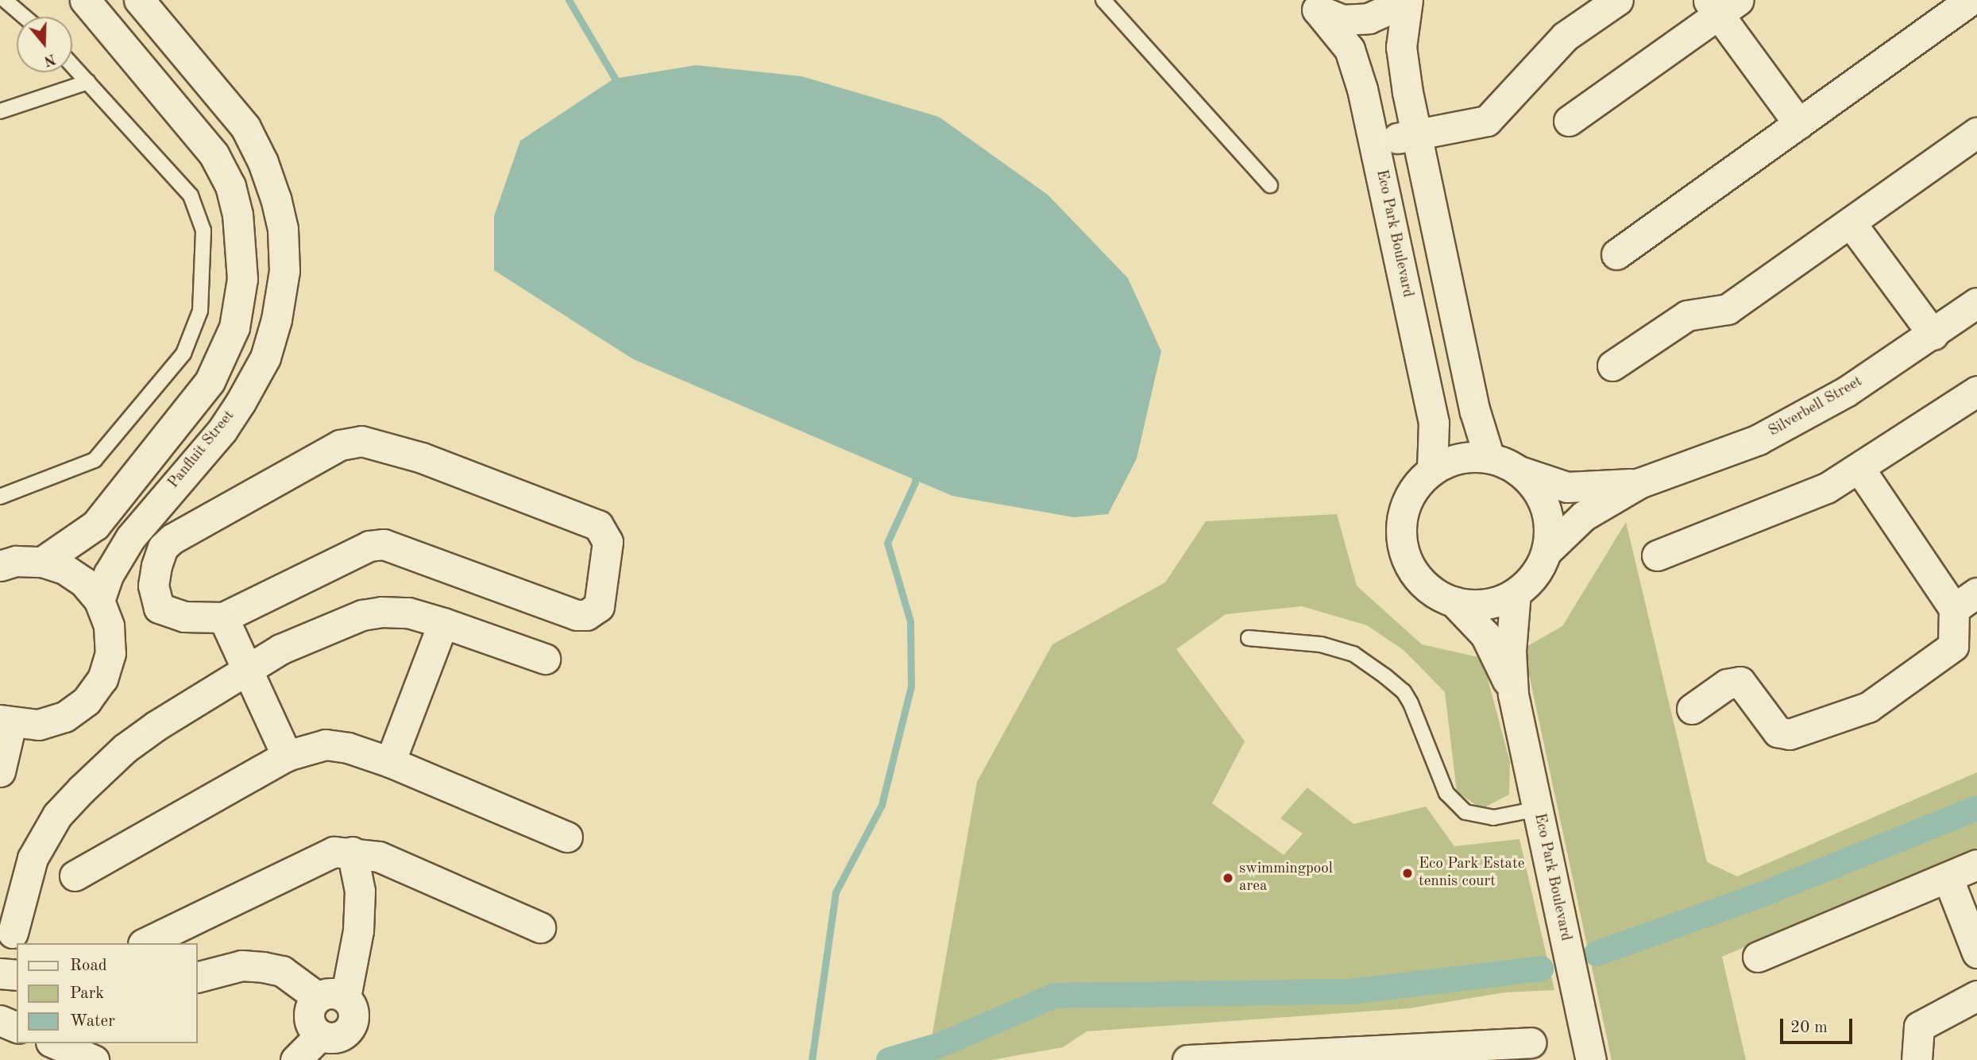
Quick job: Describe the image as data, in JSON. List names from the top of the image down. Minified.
{"streets":{"street":["Eco Park Boulevard","Silverbell Street","Panfluit Street"]},"crossings":[["Eco Park Boulevard","Silverbell Street"]],"places":["Eco Park Estate tennis court","swimmingpool area"],"legend":["Road","Park","Water"],"scale_bar":"20 m","north":"bottom"}
